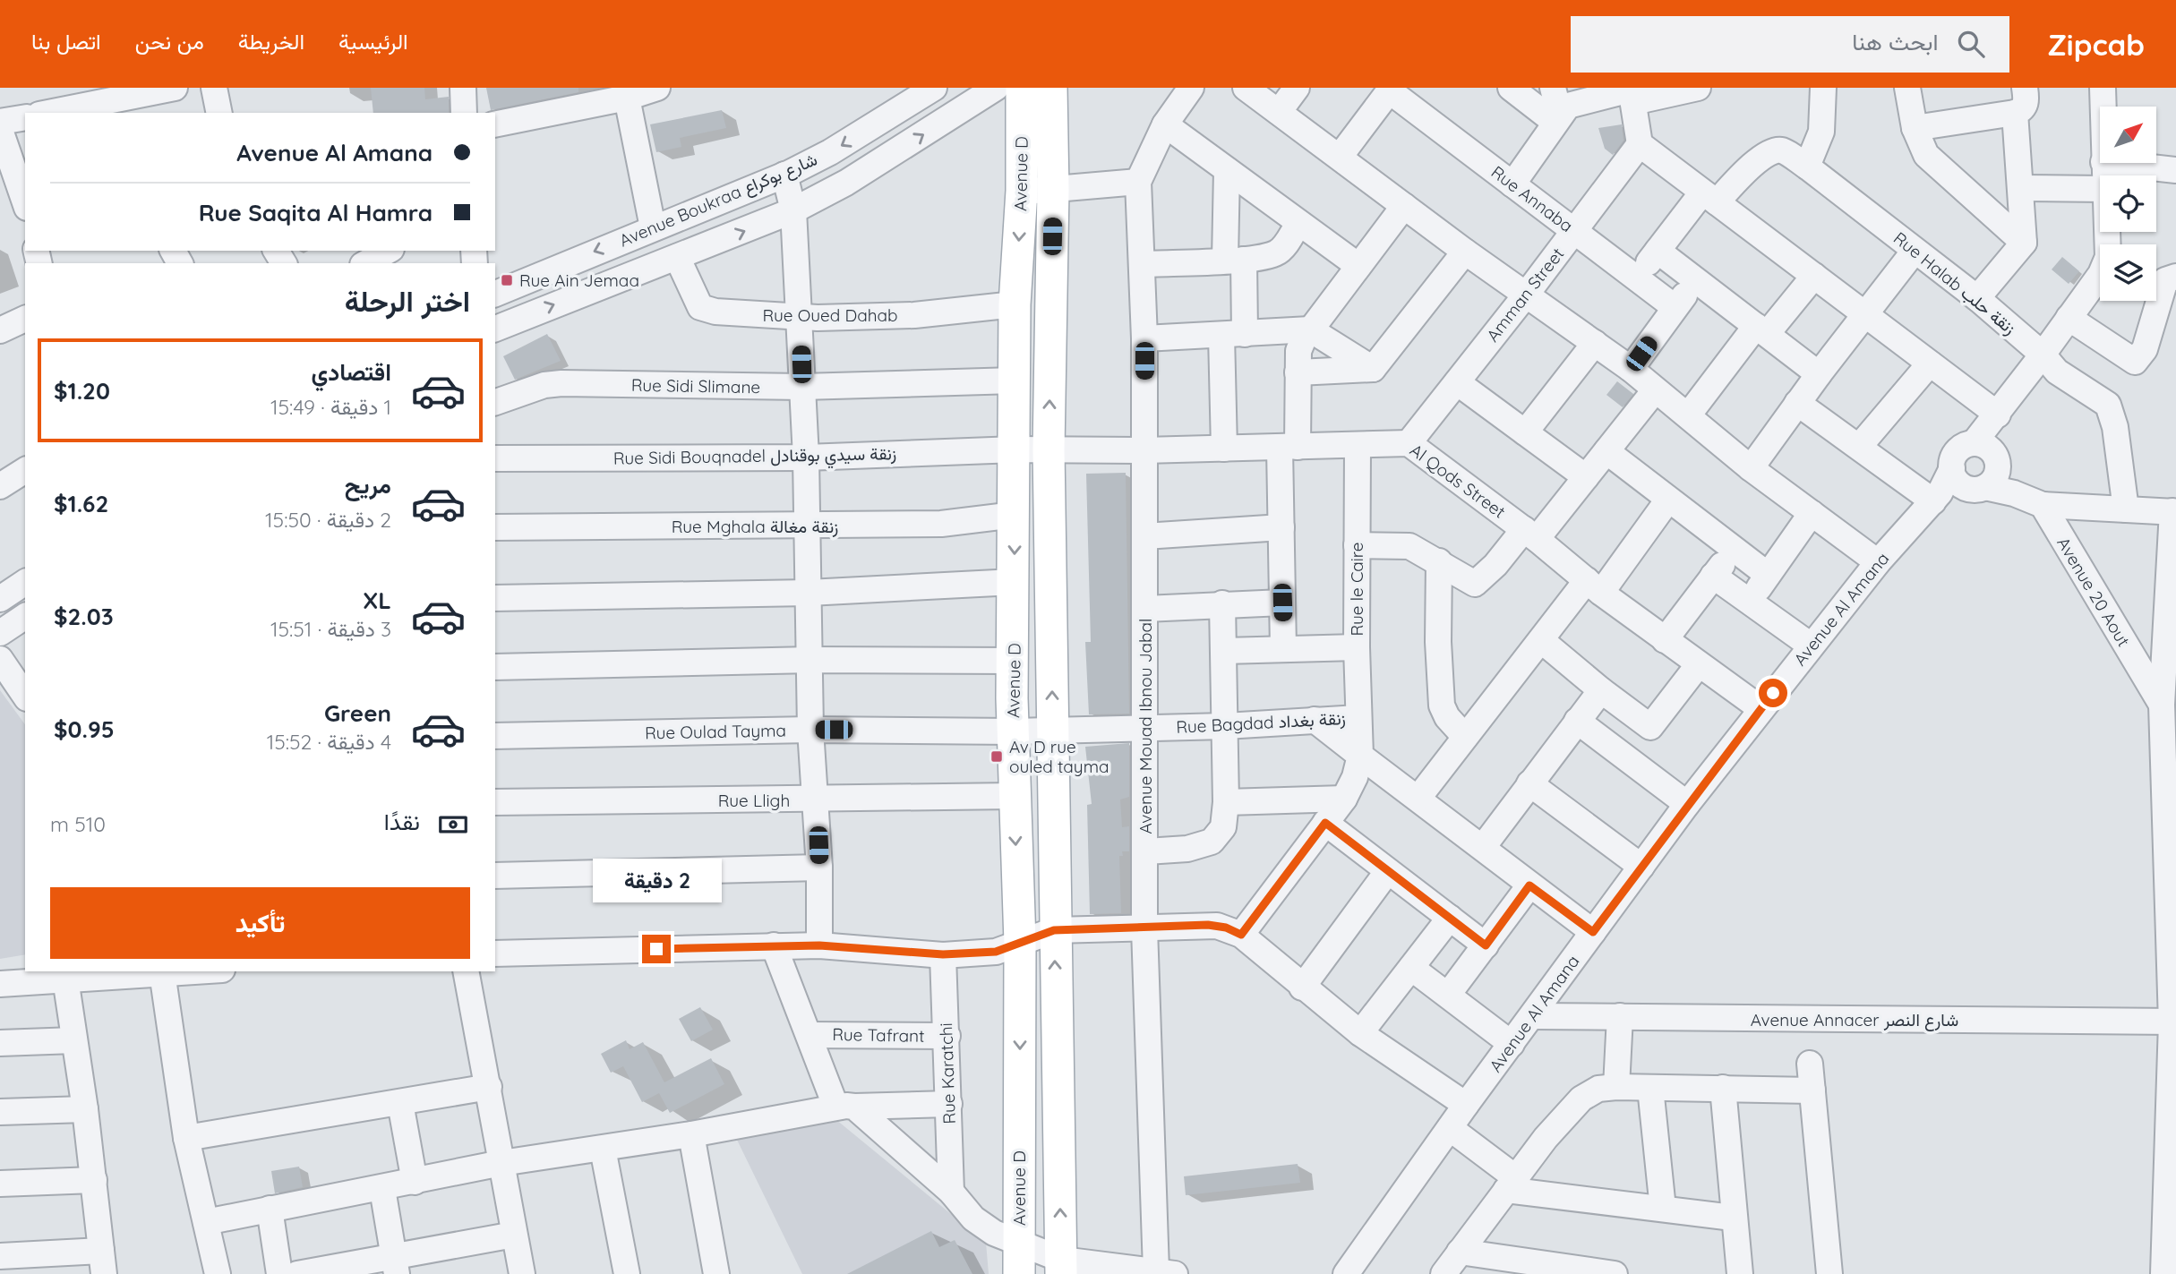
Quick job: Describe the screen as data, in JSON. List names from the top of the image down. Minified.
{"streets":{"main road":["Avenue D"],"street":["Rue Annaba","Avenue Boukraa شارع بوكراع","Rue Halab زنقة حلب","Amman Street","Rue Oued Dahab","Rue Sidi Slimane","Rue Sidi Bouqnadel زنقة سيدي بوقنادل","Al Qods Street","Rue Mghala زنقة مغالة","Rue le Caire","Avenue 20 Aout","Avenue Al Amana","Rue Bagdad زنقة بغداد","Avenue Mouad Ibnou Jabal","Rue Oulad Tayma","Rue Lligh","Avenue Annacer شارع النصر","Rue Tafrant","Rue Karatchi"]},"crossings":[["Avenue D","Rue Oued Dahab"],["Avenue D","Rue Sidi Slimane"],["Avenue D","Rue Sidi Bouqnadel زنقة سيدي بوقنادل"],["Avenue D","Al Qods Street"],["Avenue D","Rue Mghala زنقة مغالة"],["Avenue D","Rue Bagdad زنقة بغداد"],["Avenue D","Rue Oulad Tayma"],["Avenue D","Rue Lligh"],["Rue Annaba","Amman Street"],["Avenue Boukraa شارع بوكراع","Rue Oued Dahab"],["Rue Halab زنقة حلب","Avenue Al Amana"],["Amman Street","Al Qods Street"],["Rue Sidi Bouqnadel زنقة سيدي بوقنادل","Al Qods Street"],["Al Qods Street","Rue le Caire"],["Al Qods Street","Avenue Al Amana"],["Al Qods Street","Avenue Mouad Ibnou Jabal"],["Rue le Caire","Rue Bagdad زنقة بغداد"],["Avenue 20 Aout","Avenue Annacer شارع النصر"],["Avenue Al Amana","Avenue Annacer شارع النصر"],["Rue Bagdad زنقة بغداد","Avenue Mouad Ibnou Jabal"],["Rue Bagdad زنقة بغداد","Rue Oulad Tayma"],["Rue Tafrant","Rue Karatchi"]],"places":{"transit":["Rue Ain Jemaa","Av D rue ouled tayma"]},"north":"top right","page":{"header":"Zipcab","search":"ابحث هنا","nav":["الرئيسية","الخريطة","من نحن","اتصل بنا"],"banner":["Avenue Al Amana","Rue Saqita Al Hamra"],"heading":"اختر الرحلة","list":[{"name":"اقتصادي","note":"1 دقيقة · 15:49","value":"$1.20"},{"name":"مريح","note":"2 دقيقة · 15:50","value":"$1.62"},{"name":"XL","note":"3 دقيقة · 15:51","value":"$2.03"},{"name":"Green","note":"4 دقيقة · 15:52","value":"$0.95"}],"pay":["نقدًا","510 m"],"bubble":"2 دقيقة","buttons":"تأكيد"}}
